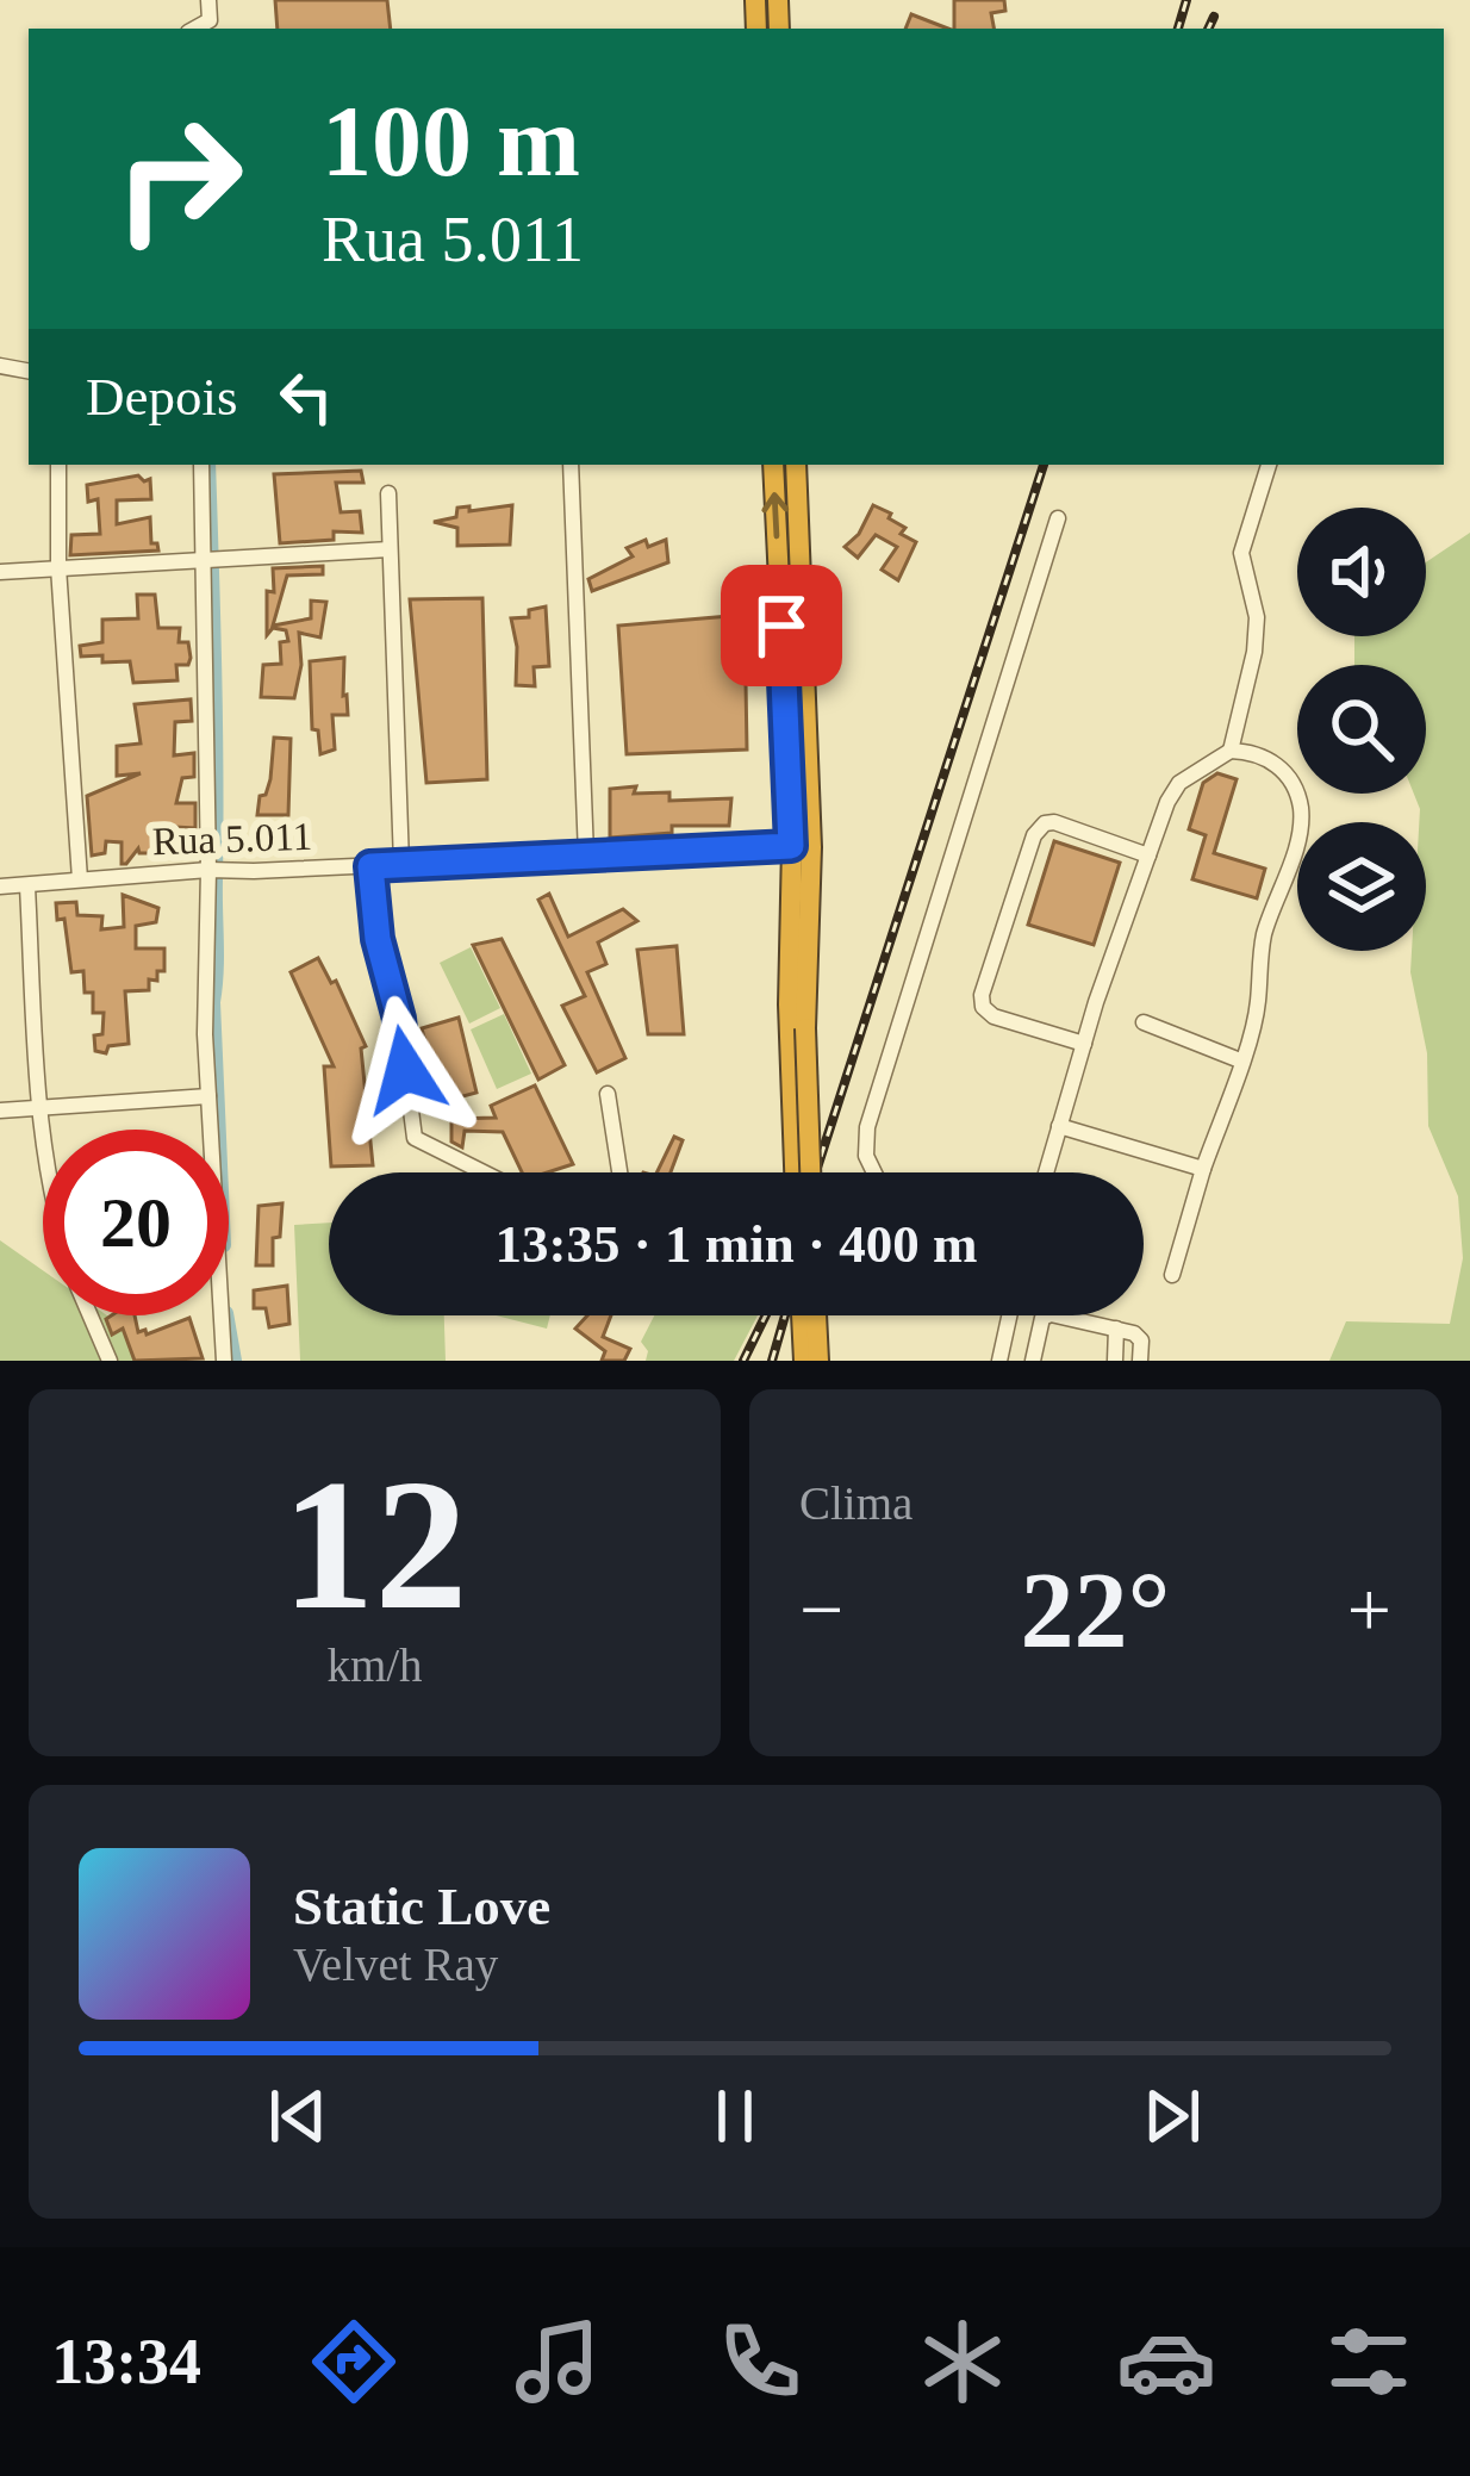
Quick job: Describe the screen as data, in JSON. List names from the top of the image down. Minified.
{"streets":{"street":["Rua 5.011"]},"page":{"turn":["100 m","Rua 5.011"],"then":"Depois","limit":"20","trip":"13:35 · 1 min · 400 m","tile":[["12","km/h"],"Clima"],"heat":["−","22°","+"],"song":["Static Love","Velvet Ray"],"tabs":"13:34"}}
